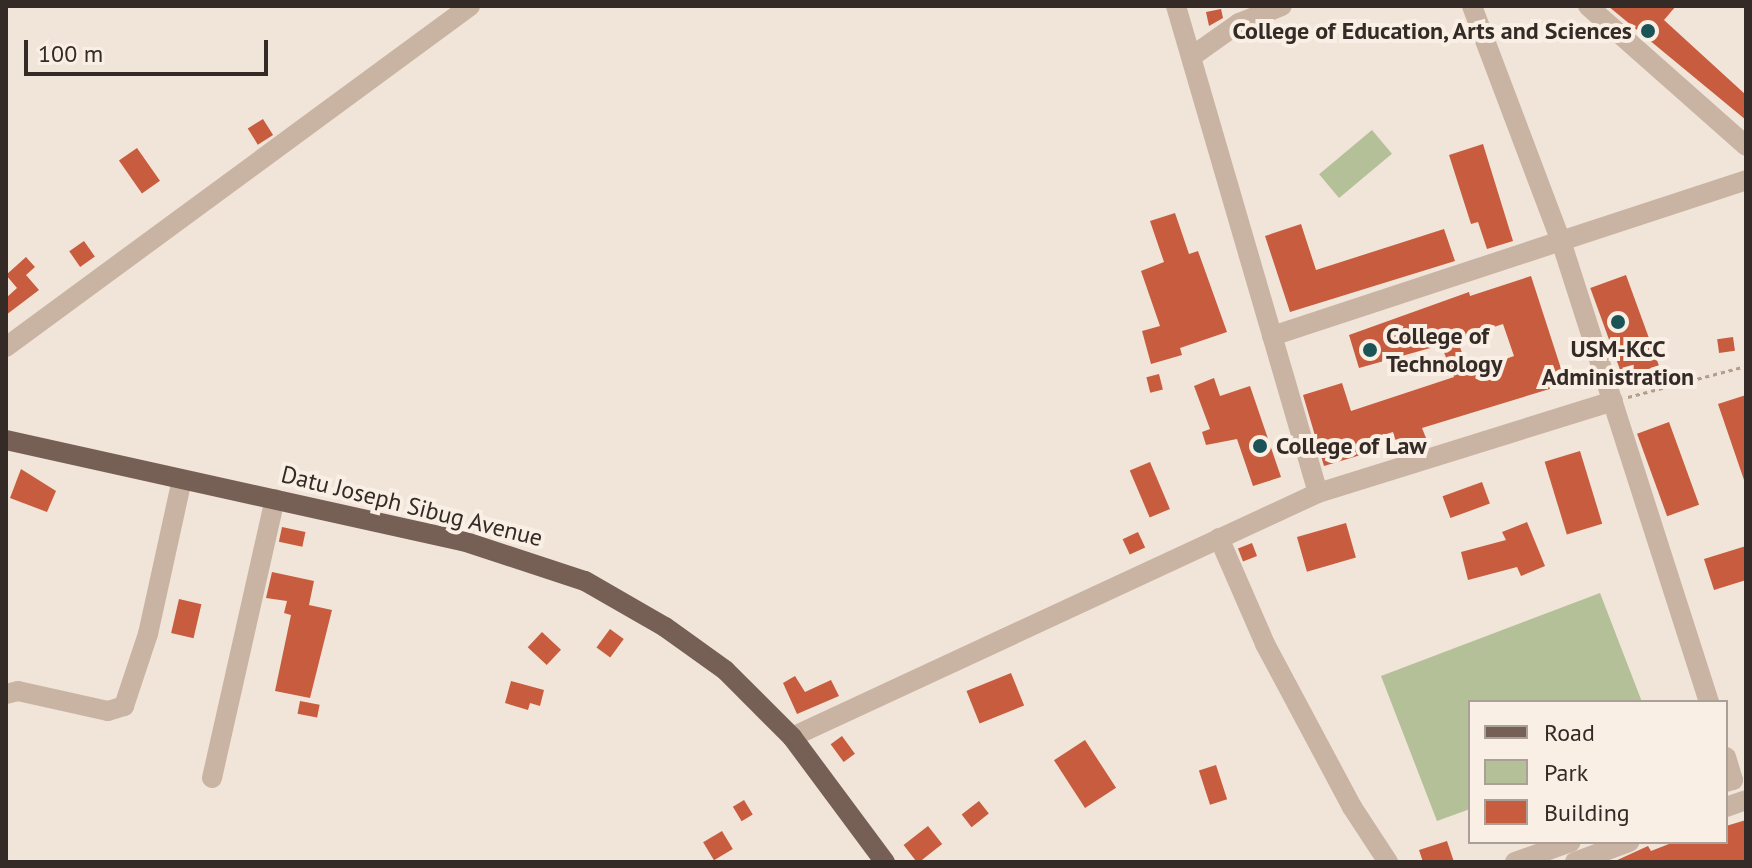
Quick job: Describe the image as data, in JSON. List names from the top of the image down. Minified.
{"streets":{"main road":["Datu Joseph Sibug Avenue"]},"places":["College of Education, Arts and Sciences","USM-KCC Administration","College of Technology","College of Law"],"legend":["Road","Park","Building"],"scale_bar":"100 m"}
